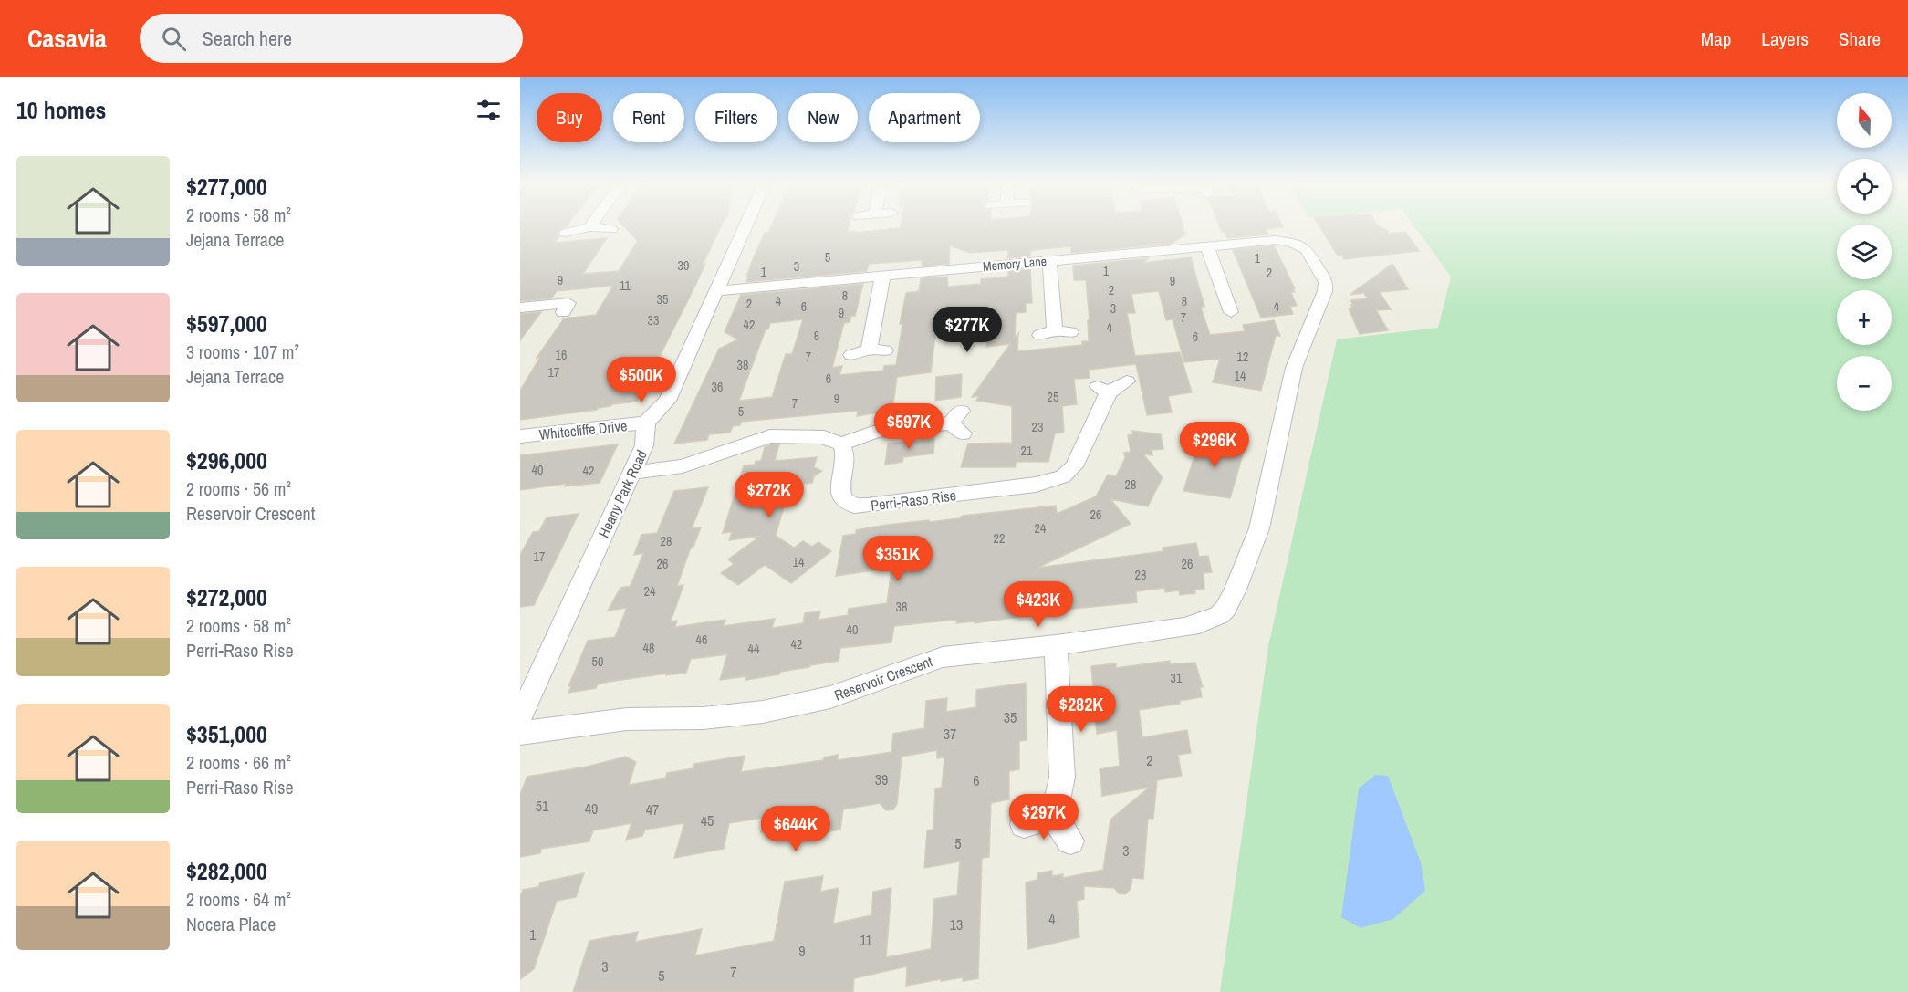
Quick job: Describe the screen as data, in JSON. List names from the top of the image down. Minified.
{"streets":{"street":["Memory Lane","Whitecliffe Drive","Heany Park Road","Perri-Raso Rise","Reservoir Crescent"]},"crossings":[["Memory Lane","Reservoir Crescent"],["Whitecliffe Drive","Heany Park Road"]],"house_numbers":["5","1","39","3","1","1","2","9","9","11","2","8","35","4","8","2","6","4","3","9","7","33","42","4","8","6","16","7","12","38","17","14","6","36","25","9","7","5","23","21","40","42","28","26","24","22","28","17","14","26","26","28","24","38","40","46","42","48","44","50","31","35","37","2","39","6","51","49","47","45","5","3","4","13","1","11","9","3","7","5"],"north":"top","page":{"header":"Casavia","search":"Search here","nav":["Map","Layers","Share"],"heading":"10 homes","map_buttons":["+","−"],"chip":["Buy","Rent","Filters","New","Apartment"],"list":[{"name":"$277,000","note":"2 rooms · 58 m² · Jejana Terrace"},{"name":"$597,000","note":"3 rooms · 107 m² · Jejana Terrace"},{"name":"$296,000","note":"2 rooms · 56 m² · Reservoir Crescent"},{"name":"$272,000","note":"2 rooms · 58 m² · Perri-Raso Rise"},{"name":"$351,000","note":"2 rooms · 66 m² · Perri-Raso Rise"},{"name":"$282,000","note":"2 rooms · 64 m² · Nocera Place"}],"price":["$277K","$500K","$597K","$296K","$272K","$351K","$423K","$282K","$297K","$644K"]}}
